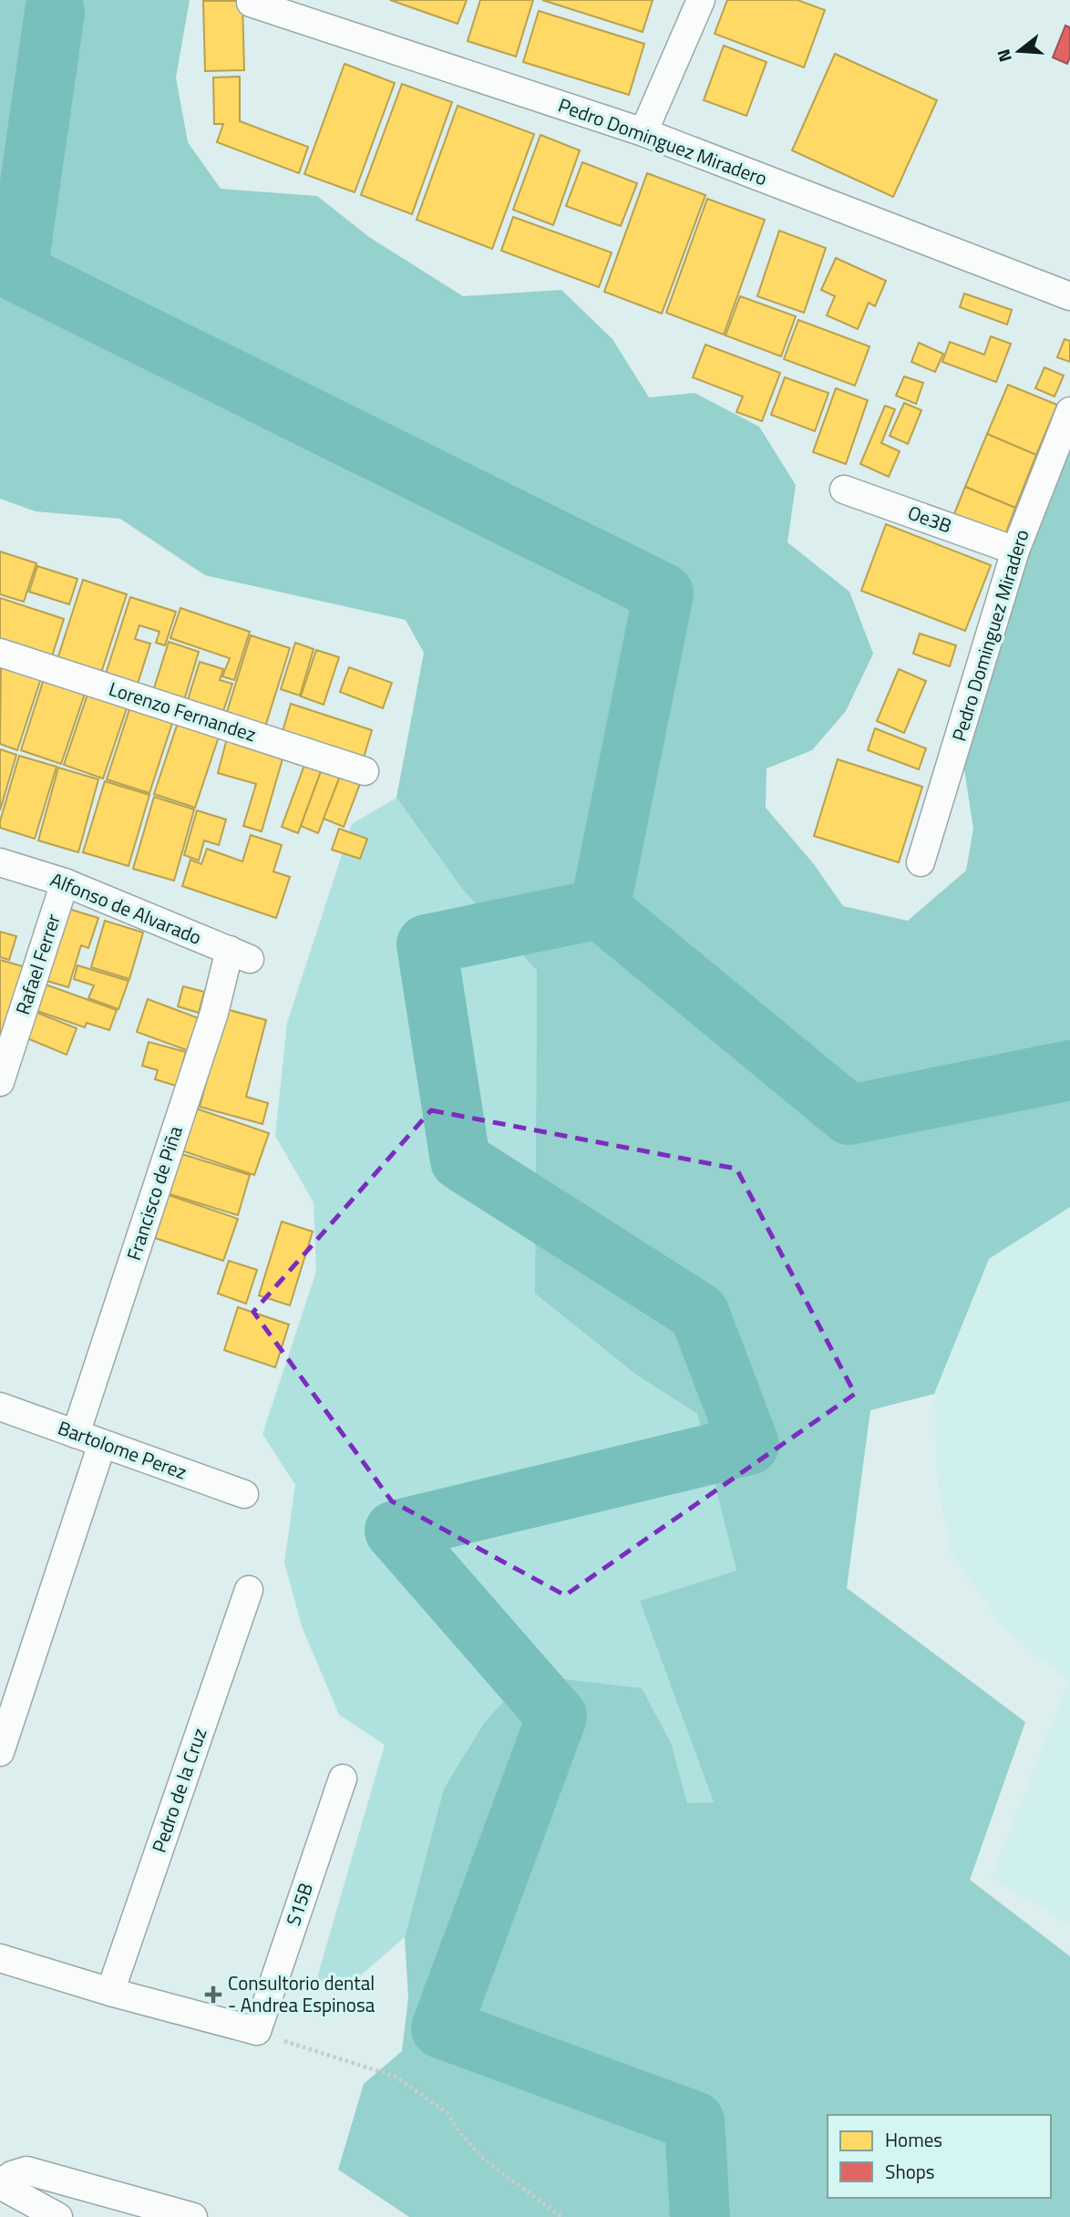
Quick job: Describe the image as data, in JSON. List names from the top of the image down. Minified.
{"streets":{"street":["Pedro Dominguez Miradero","Oe3B","Lorenzo Fernandez","Alfonso de Alvarado","Rafael Ferrer","Francisco de Piña","Bartolome Perez","Pedro de la Cruz","S15B"]},"crossings":[["Pedro Dominguez Miradero","Oe3B"],["Alfonso de Alvarado","Rafael Ferrer"],["Alfonso de Alvarado","Francisco de Piña"],["Francisco de Piña","Bartolome Perez"]],"places":{"health":["Consultorio dental - Andrea Espinosa"]},"legend":["Homes","Shops"],"north":"left"}
